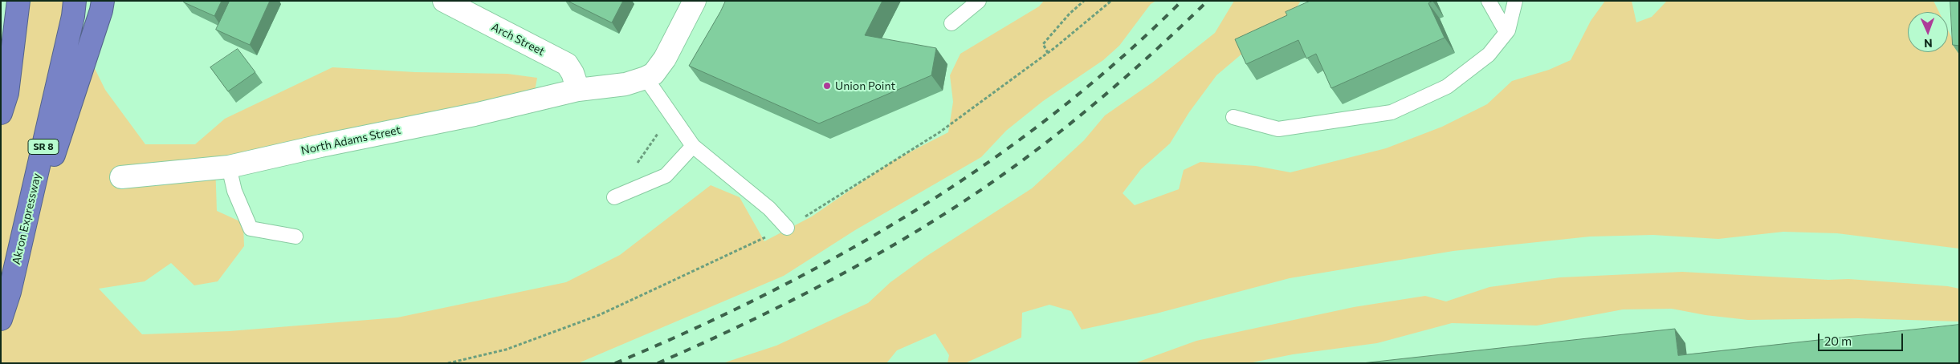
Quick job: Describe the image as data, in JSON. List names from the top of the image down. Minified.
{"streets":{"highway":["SR 8","Akron Expressway"],"street":["Arch Street","North Adams Street"]},"crossings":[["Arch Street","North Adams Street"]],"places":["Union Point"],"scale_bar":"20 m","north":"bottom"}
